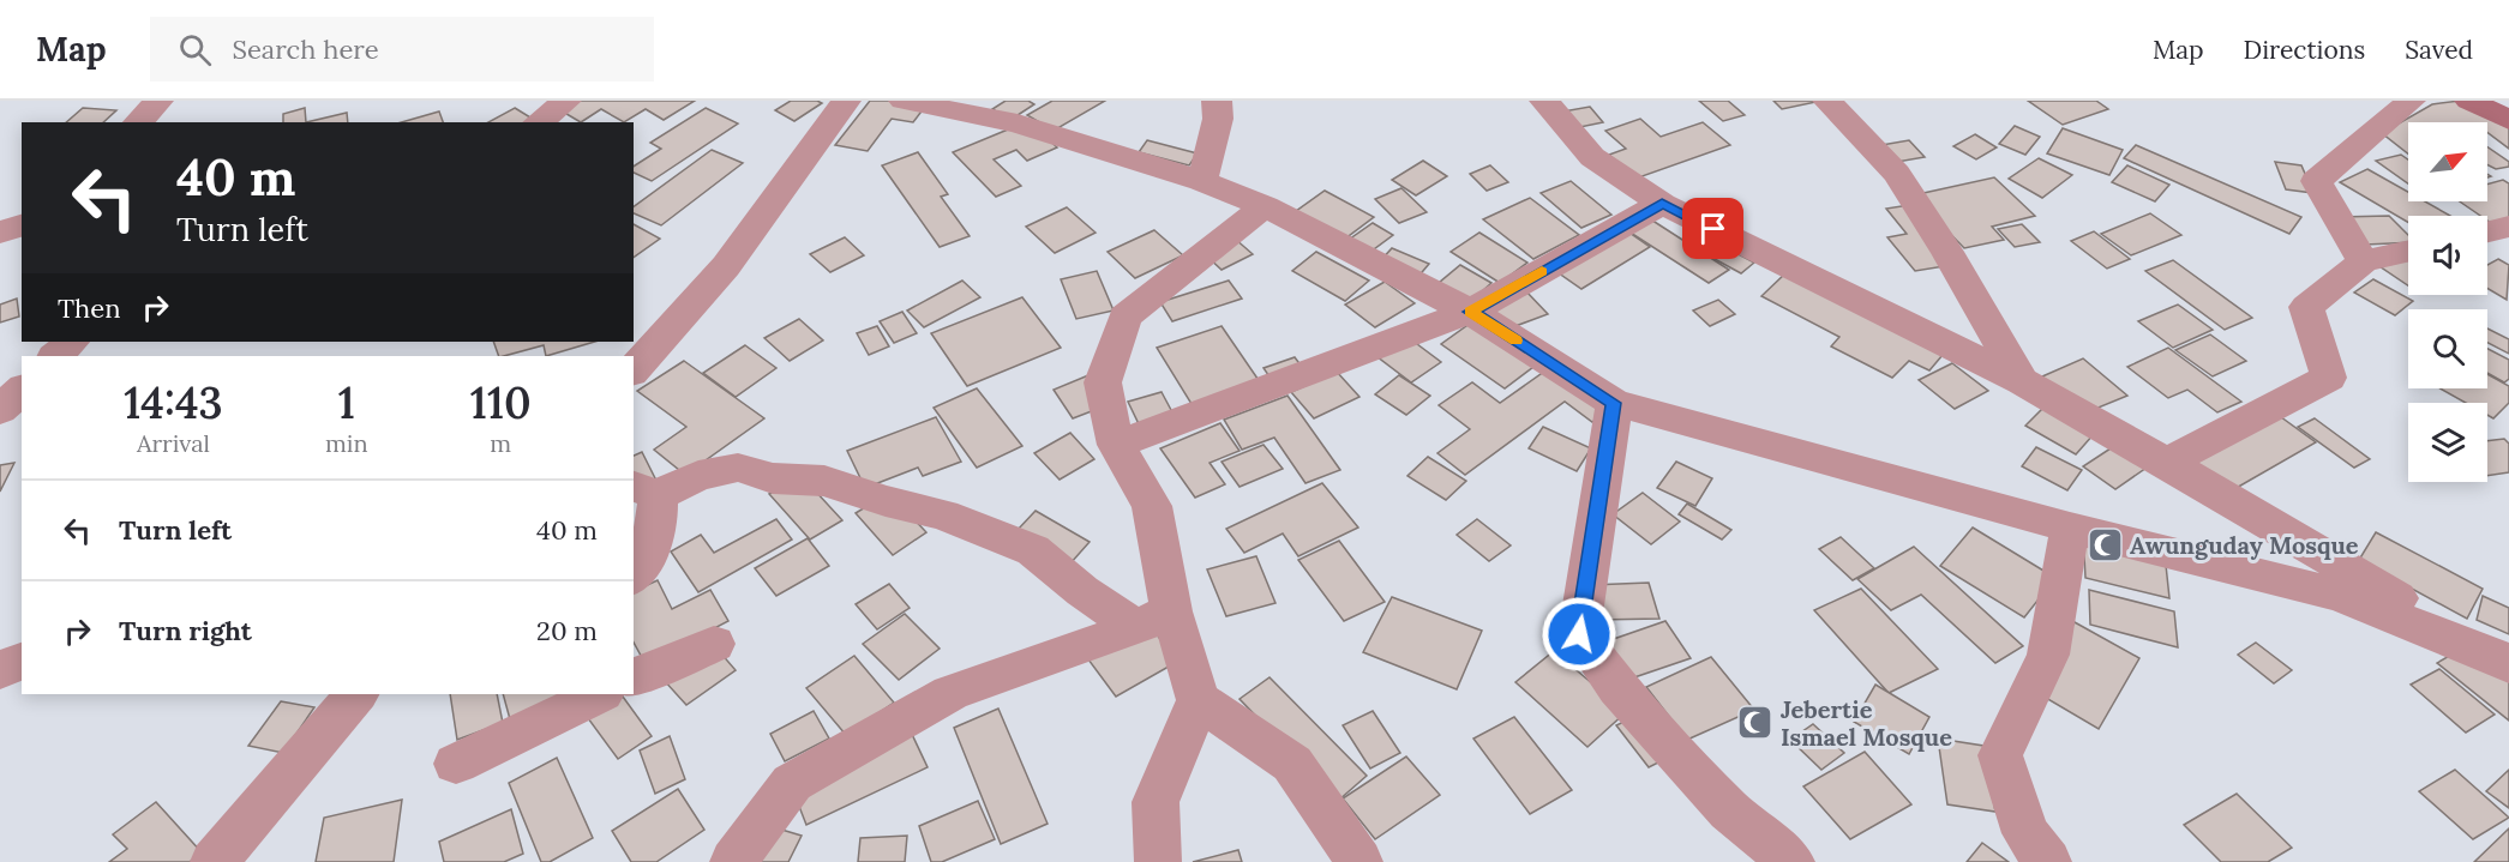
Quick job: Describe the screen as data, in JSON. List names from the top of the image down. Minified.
{"places":{"mosque":["Awunguday Mosque","Jebertie Ismael Mosque"]},"north":"top right","page":{"header":"Map","search":"Search here","nav":["Map","Directions","Saved"],"turn":["40 m","Turn left"],"then":"Then","eta":["14:43","Arrival","1","min","110","m"],"list":[{"name":"Turn left","value":"40 m"},{"name":"Turn right","value":"20 m"}]}}
